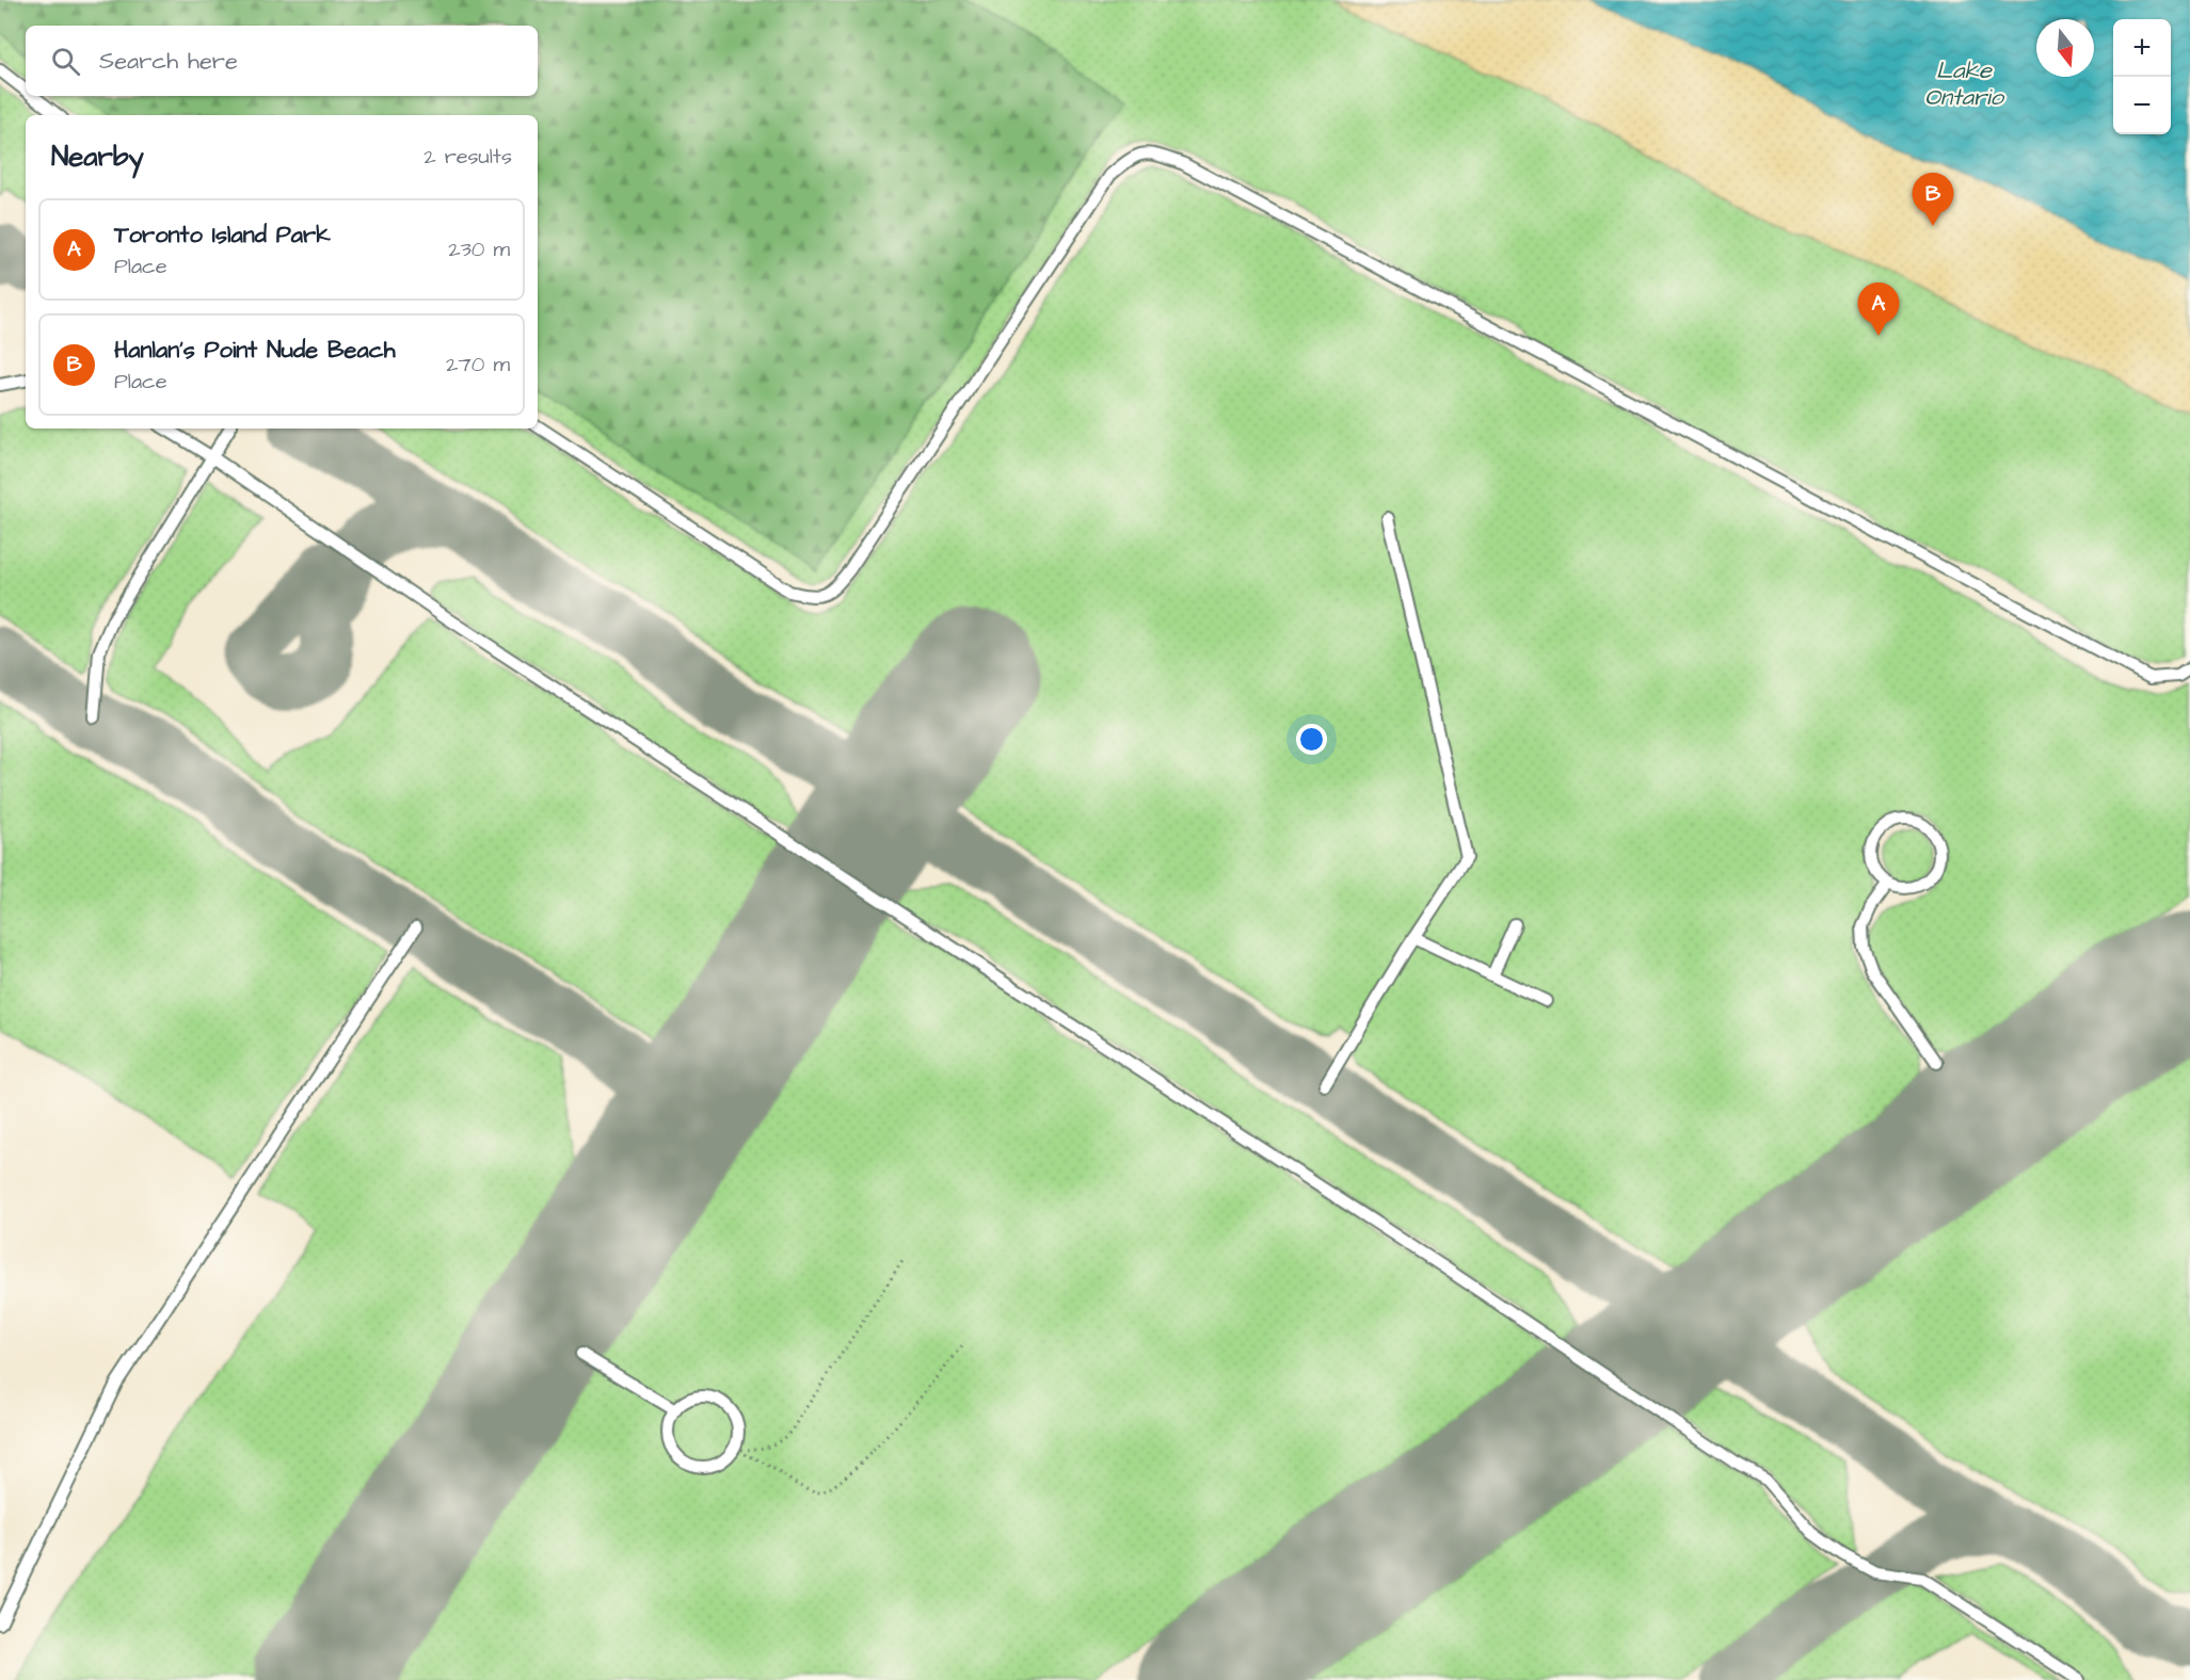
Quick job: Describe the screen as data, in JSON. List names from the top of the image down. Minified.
{"water":["Lake Ontario"],"north":"bottom","page":{"map_buttons":["+","−"],"search":"Search here","heading":["Nearby","2 results"],"pins":["B","A"],"list":[{"mark":"A","name":"Toronto Island Park","note":"Place","value":"230 m"},{"mark":"B","name":"Hanlan's Point Nude Beach","note":"Place","value":"270 m"}]}}
